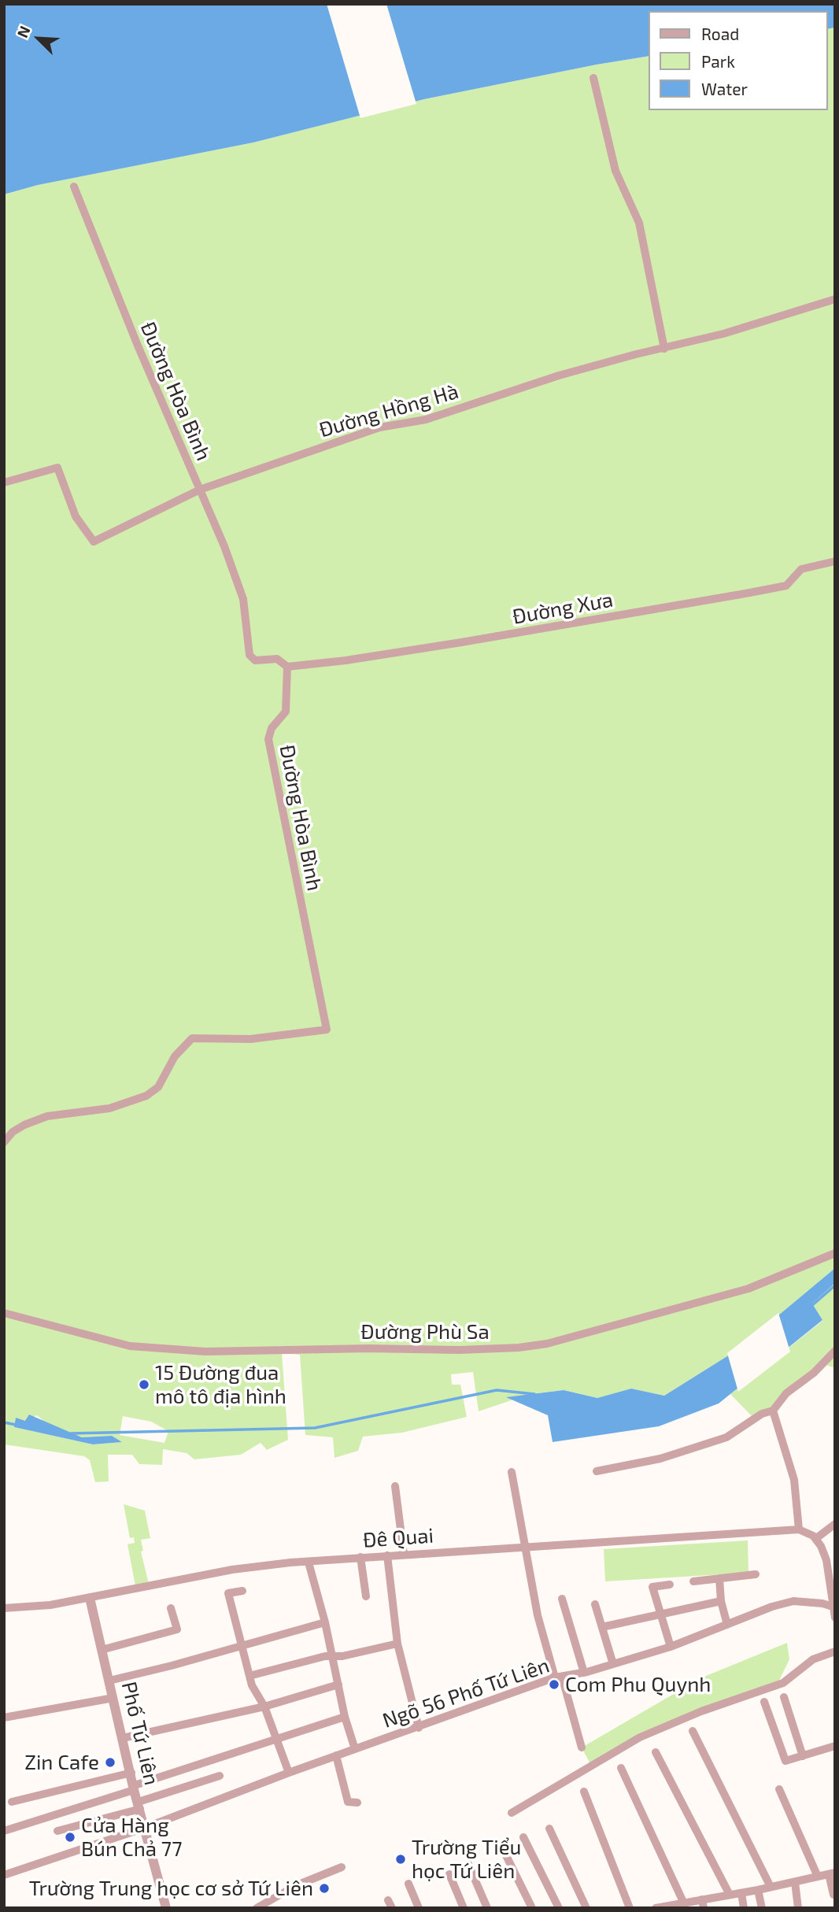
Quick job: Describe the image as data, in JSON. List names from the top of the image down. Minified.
{"streets":{"street":["Đường Hòa Bình","Đường Hồng Hà","Đường Xưa","Đường Phù Sa","Đê Quai","Ngõ 56 Phố Tứ Liên","Phố Tứ Liên"]},"crossings":[["Đường Hòa Bình","Đường Hồng Hà"],["Đường Hòa Bình","Đường Xưa"],["Đê Quai","Phố Tứ Liên"],["Ngõ 56 Phố Tứ Liên","Phố Tứ Liên"]],"places":["15 Đường đua mô tô địa hình","Com Phu Quynh","Zin Cafe","Cửa Hàng Bún Chả 77","Trường Tiểu học Tứ Liên","Trường Trung học cơ sở Tứ Liên"],"legend":["Road","Park","Water"],"north":"top left"}
